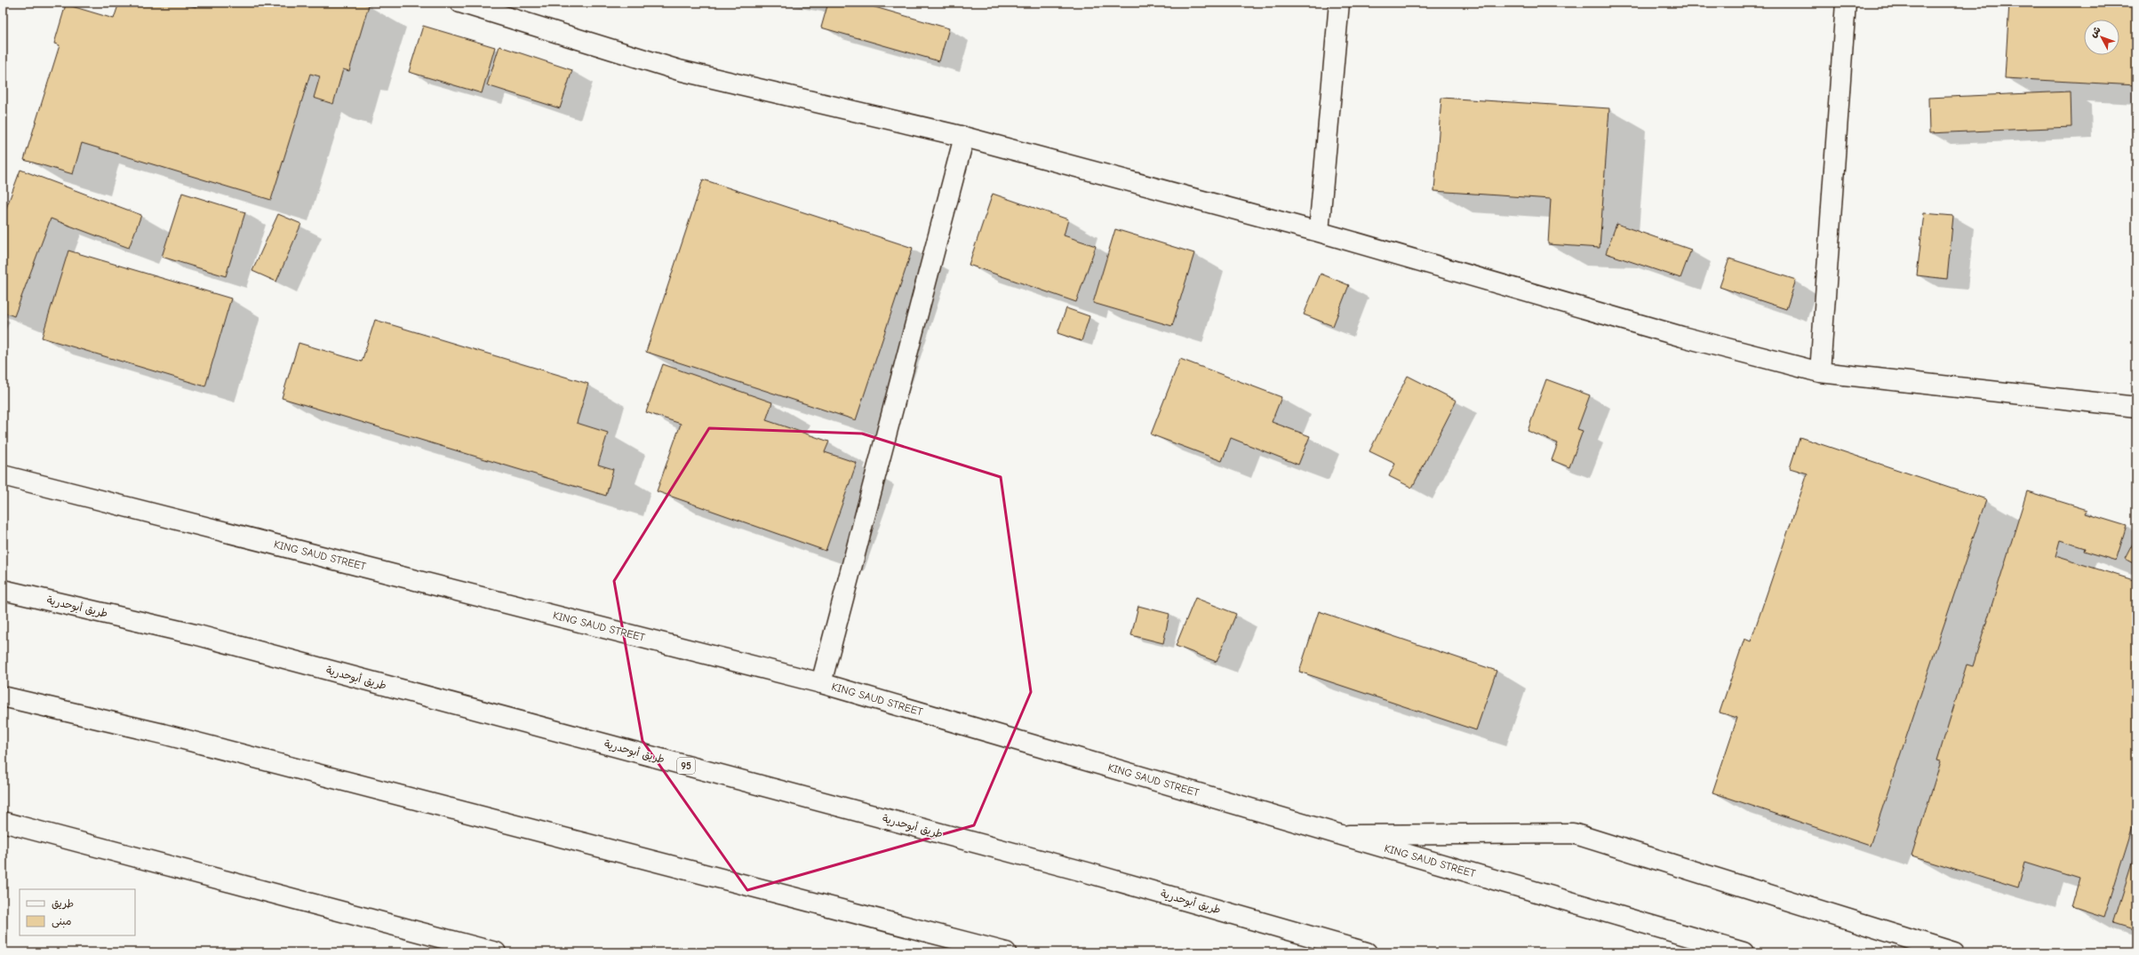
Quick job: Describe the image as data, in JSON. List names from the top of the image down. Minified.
{"streets":{"main road":["KING SAUD STREET","طريق أبوحدرية","95"]},"legend":["طريق","مبنى"],"north":"top left"}
